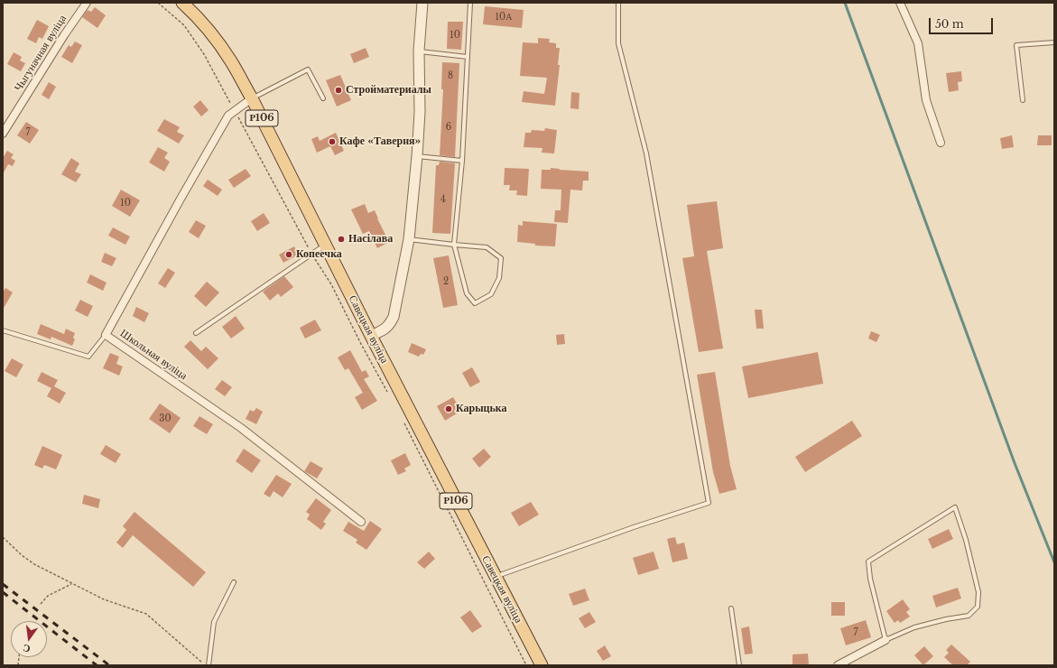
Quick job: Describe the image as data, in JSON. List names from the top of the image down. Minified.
{"streets":{"main road":["Р106","Савецкая вуліца"],"street":["Чыгуначная вуліца","Школьная вуліца"]},"crossings":[["Савецкая вуліца","Школьная вуліца"]],"places":["Стройматериалы","Кафе «Таверня»","Насілава","Копеечка","Карыцька"],"house_numbers":["10А","10","8","6","7","4","10","2","30","7"],"scale_bar":"50 m","north":"bottom"}
